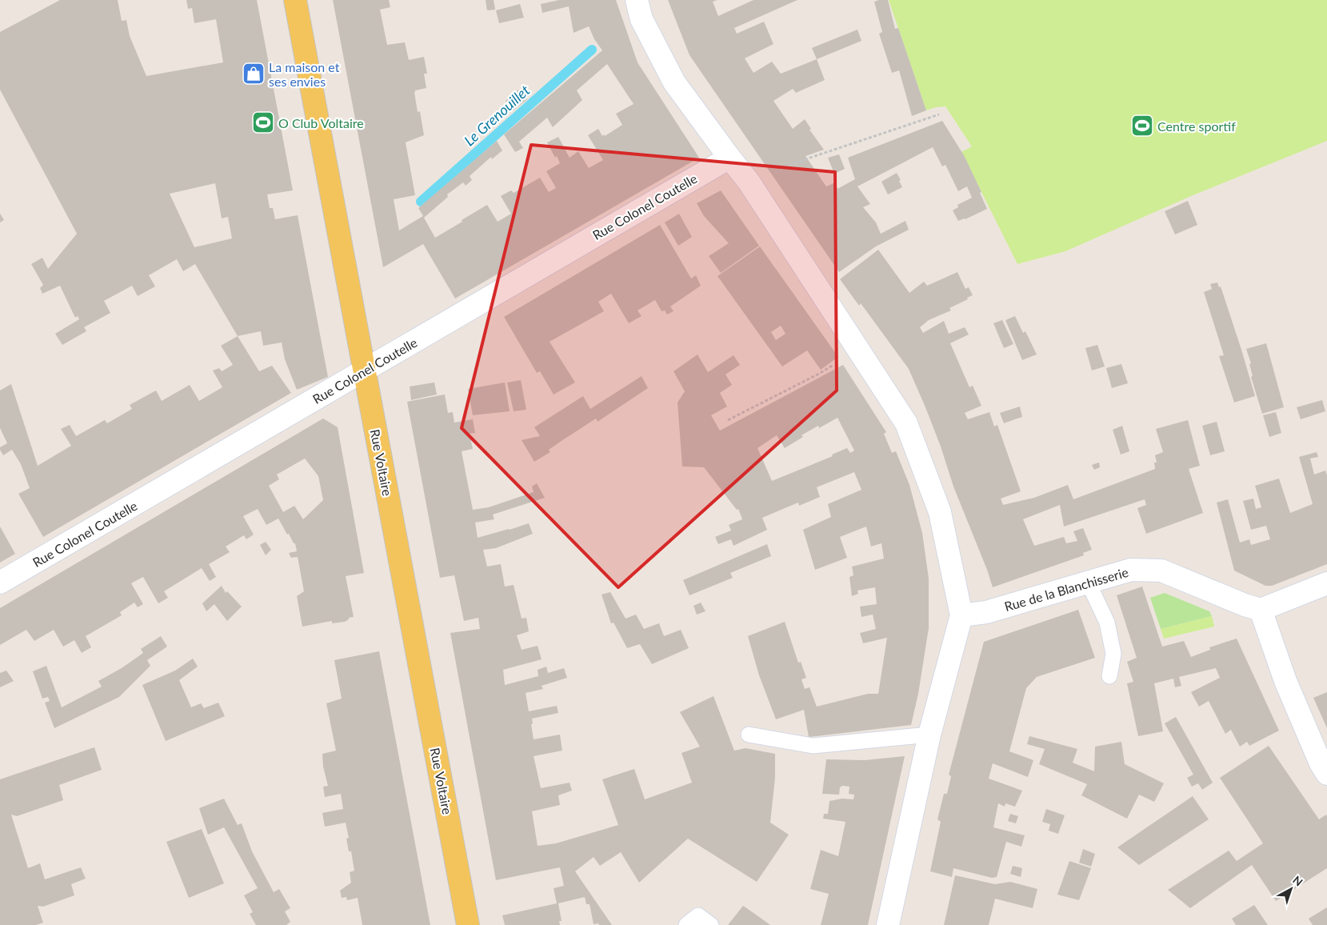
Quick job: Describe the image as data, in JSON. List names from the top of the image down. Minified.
{"streets":{"main road":["Rue Voltaire"],"street":["Rue Colonel Coutelle","Rue de la Blanchisserie"]},"crossings":[["Rue Colonel Coutelle","Rue Voltaire"]],"water":["Le Grenouillet"],"places":{"shop":["La maison et ses envies"],"sports":["O Club Voltaire","Centre sportif"]},"north":"top right"}
